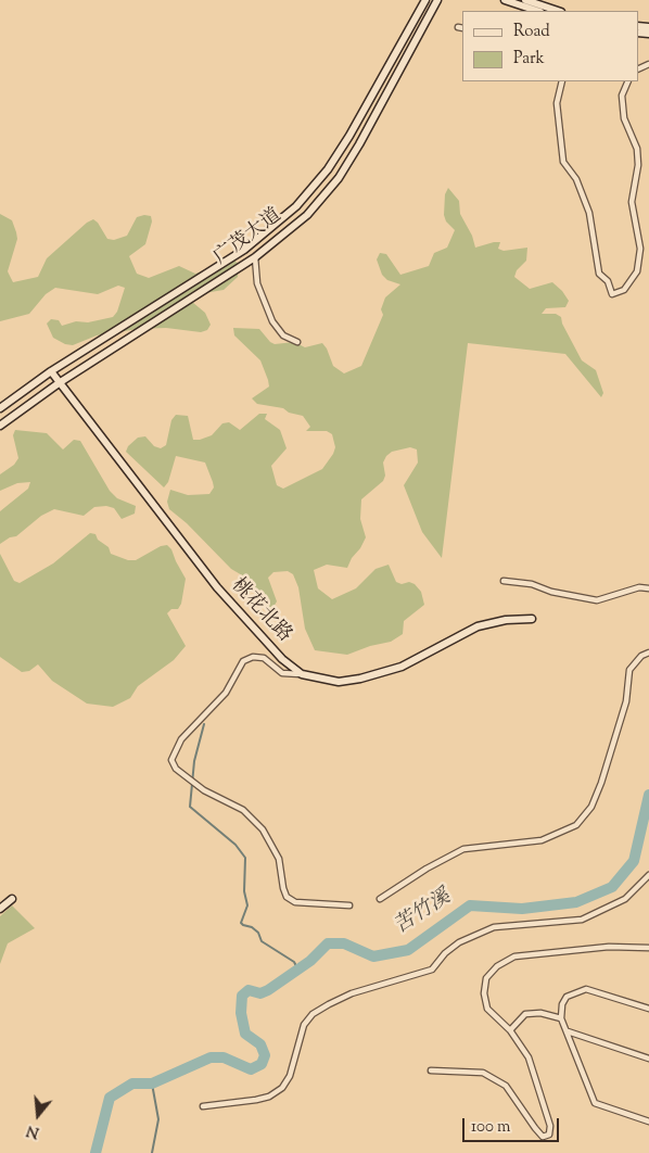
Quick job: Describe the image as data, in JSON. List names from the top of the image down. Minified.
{"streets":{"main road":["广茂大道","桃花北路"]},"crossings":[["广茂大道","桃花北路"]],"water":["苦竹溪"],"legend":["Road","Park"],"scale_bar":"100 m","north":"bottom"}
